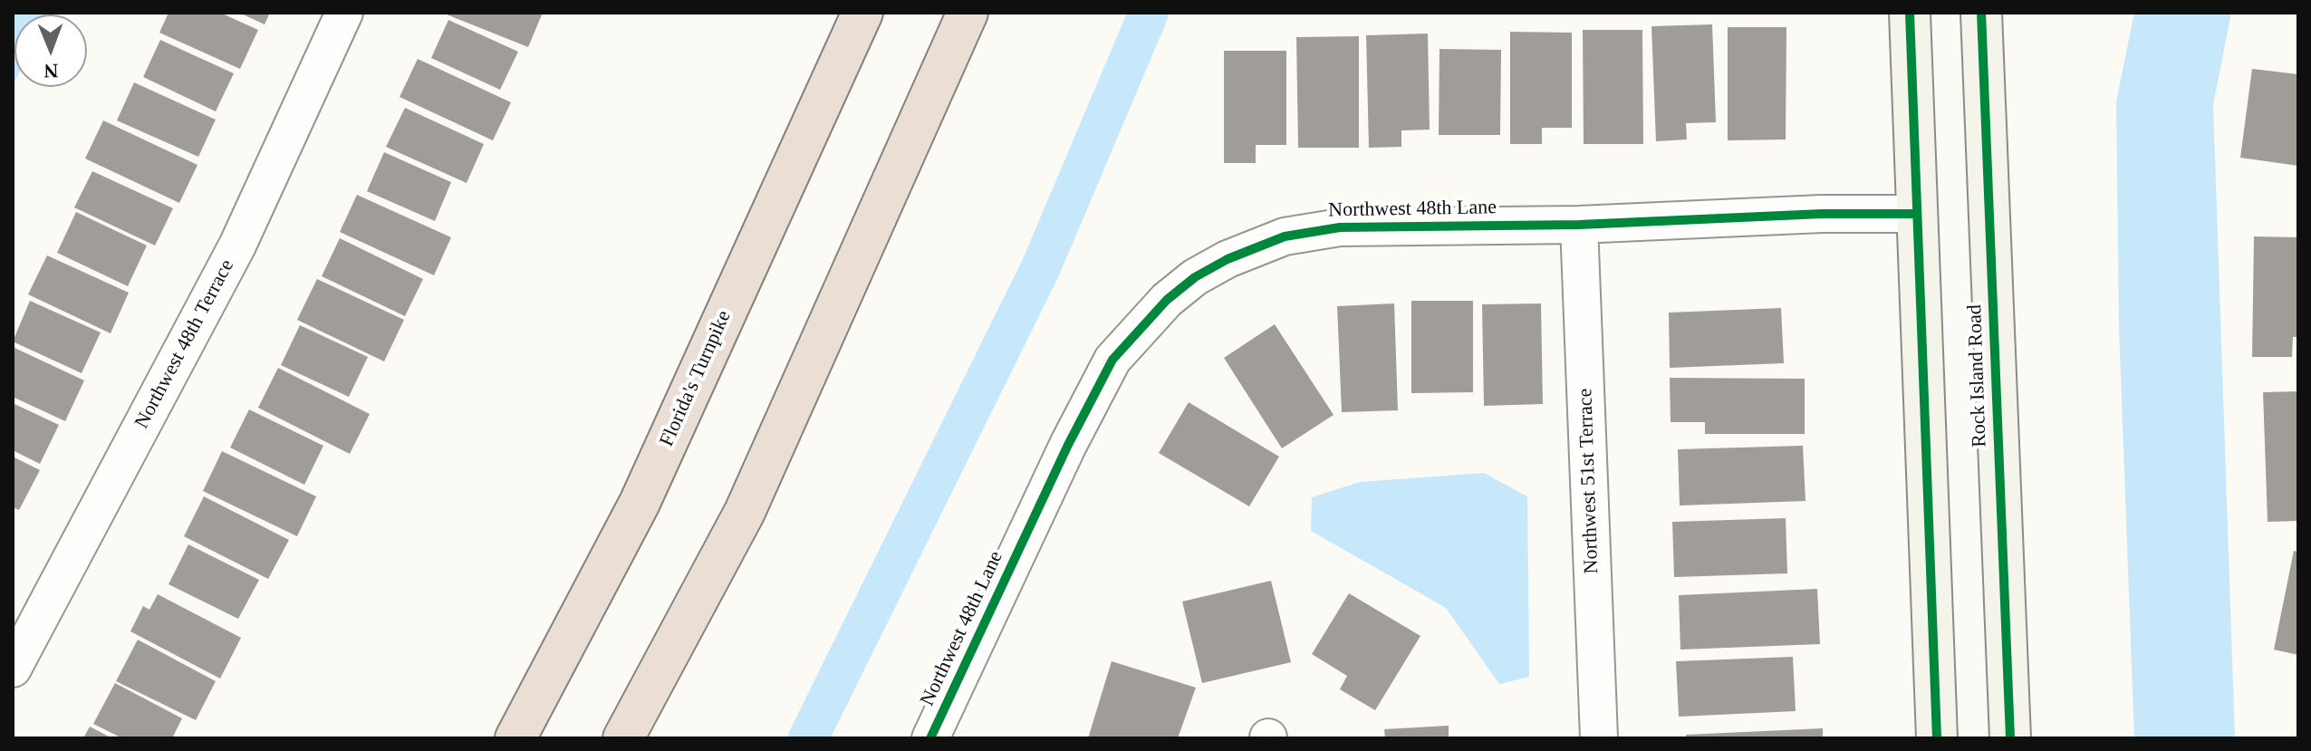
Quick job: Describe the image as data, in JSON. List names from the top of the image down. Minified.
{"streets":{"highway":["Florida's Turnpike"],"main road":["Rock Island Road"],"street":["Northwest 48th Lane","Northwest 48th Terrace","Northwest 51st Terrace"]},"crossings":[["Northwest 48th Lane","Northwest 51st Terrace"]],"north":"bottom"}
